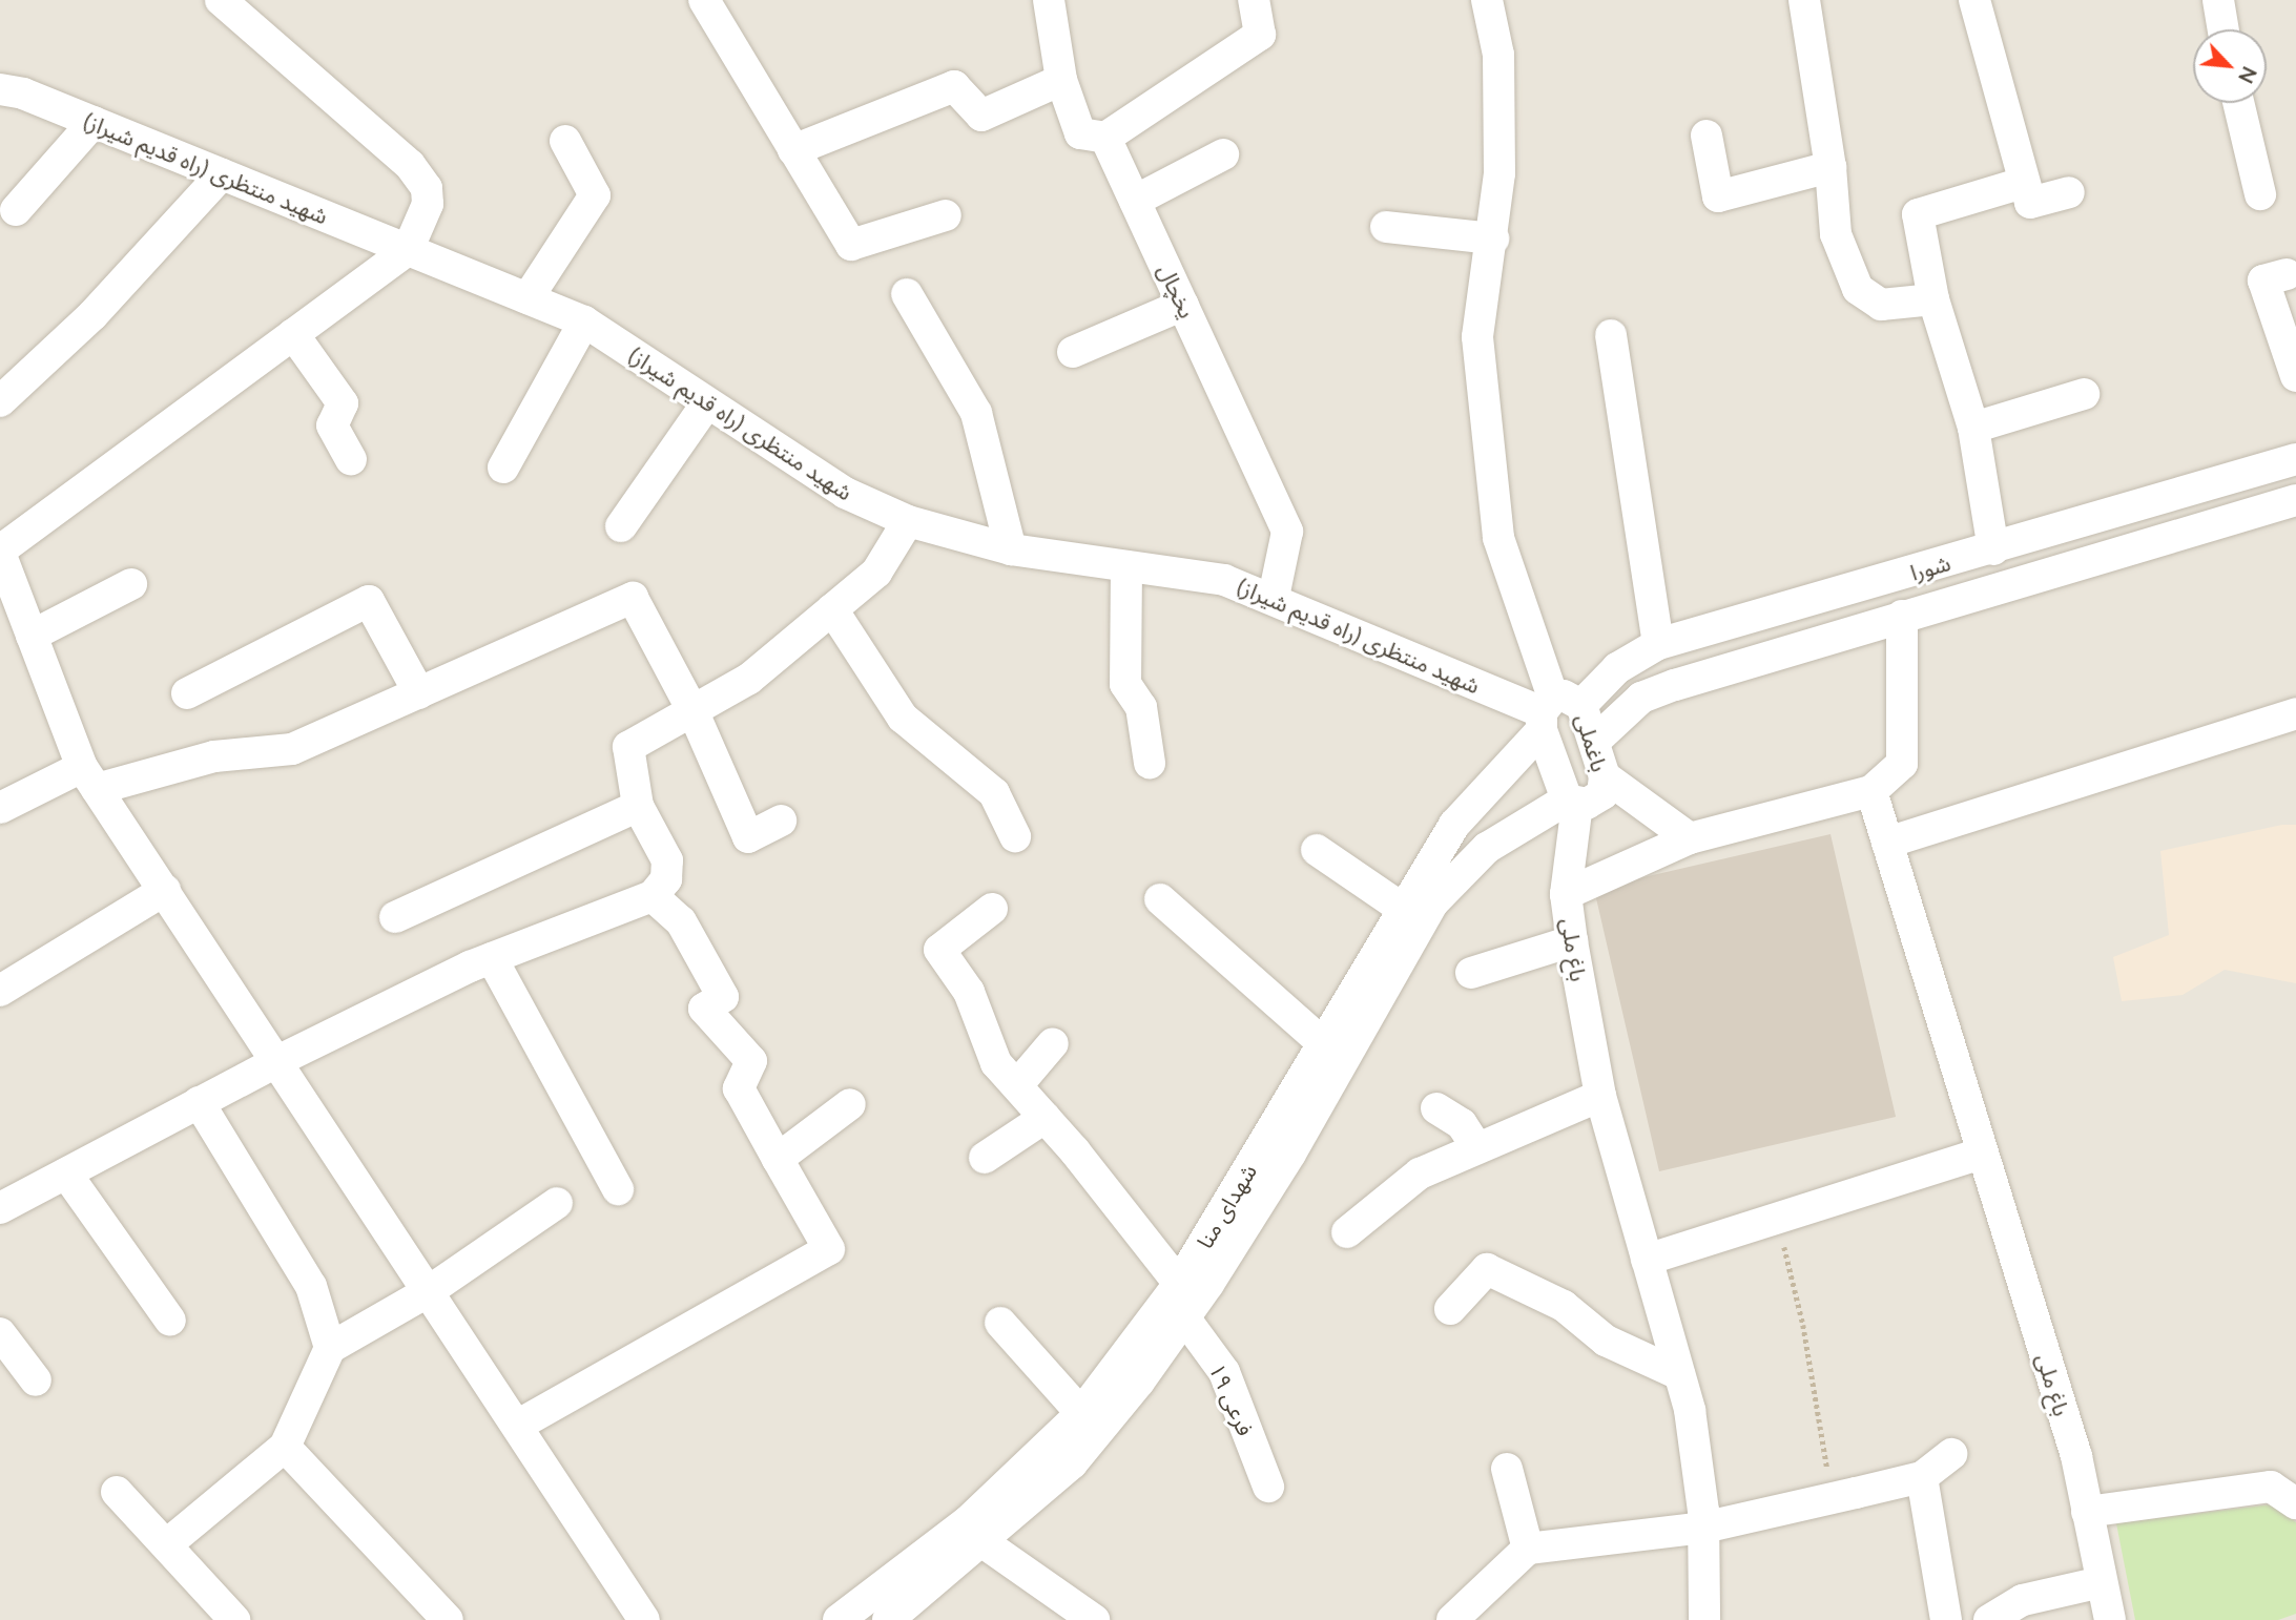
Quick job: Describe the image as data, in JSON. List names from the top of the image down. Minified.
{"streets":{"street":["شهید منتظری (راه قدیم شیراز)","یخچال","شورا","باغملی","باغ ملی","شهدای منا","فرعی ۱۹"]},"crossings":[["شهید منتظری (راه قدیم شیراز)","یخچال"],["شهید منتظری (راه قدیم شیراز)","شورا"],["شهید منتظری (راه قدیم شیراز)","باغملی"],["شهید منتظری (راه قدیم شیراز)","شهدای منا"],["شورا","باغملی"],["شورا","شهدای منا"],["باغملی","شهدای منا"],["شهدای منا","فرعی ۱۹"]],"north":"bottom right"}
